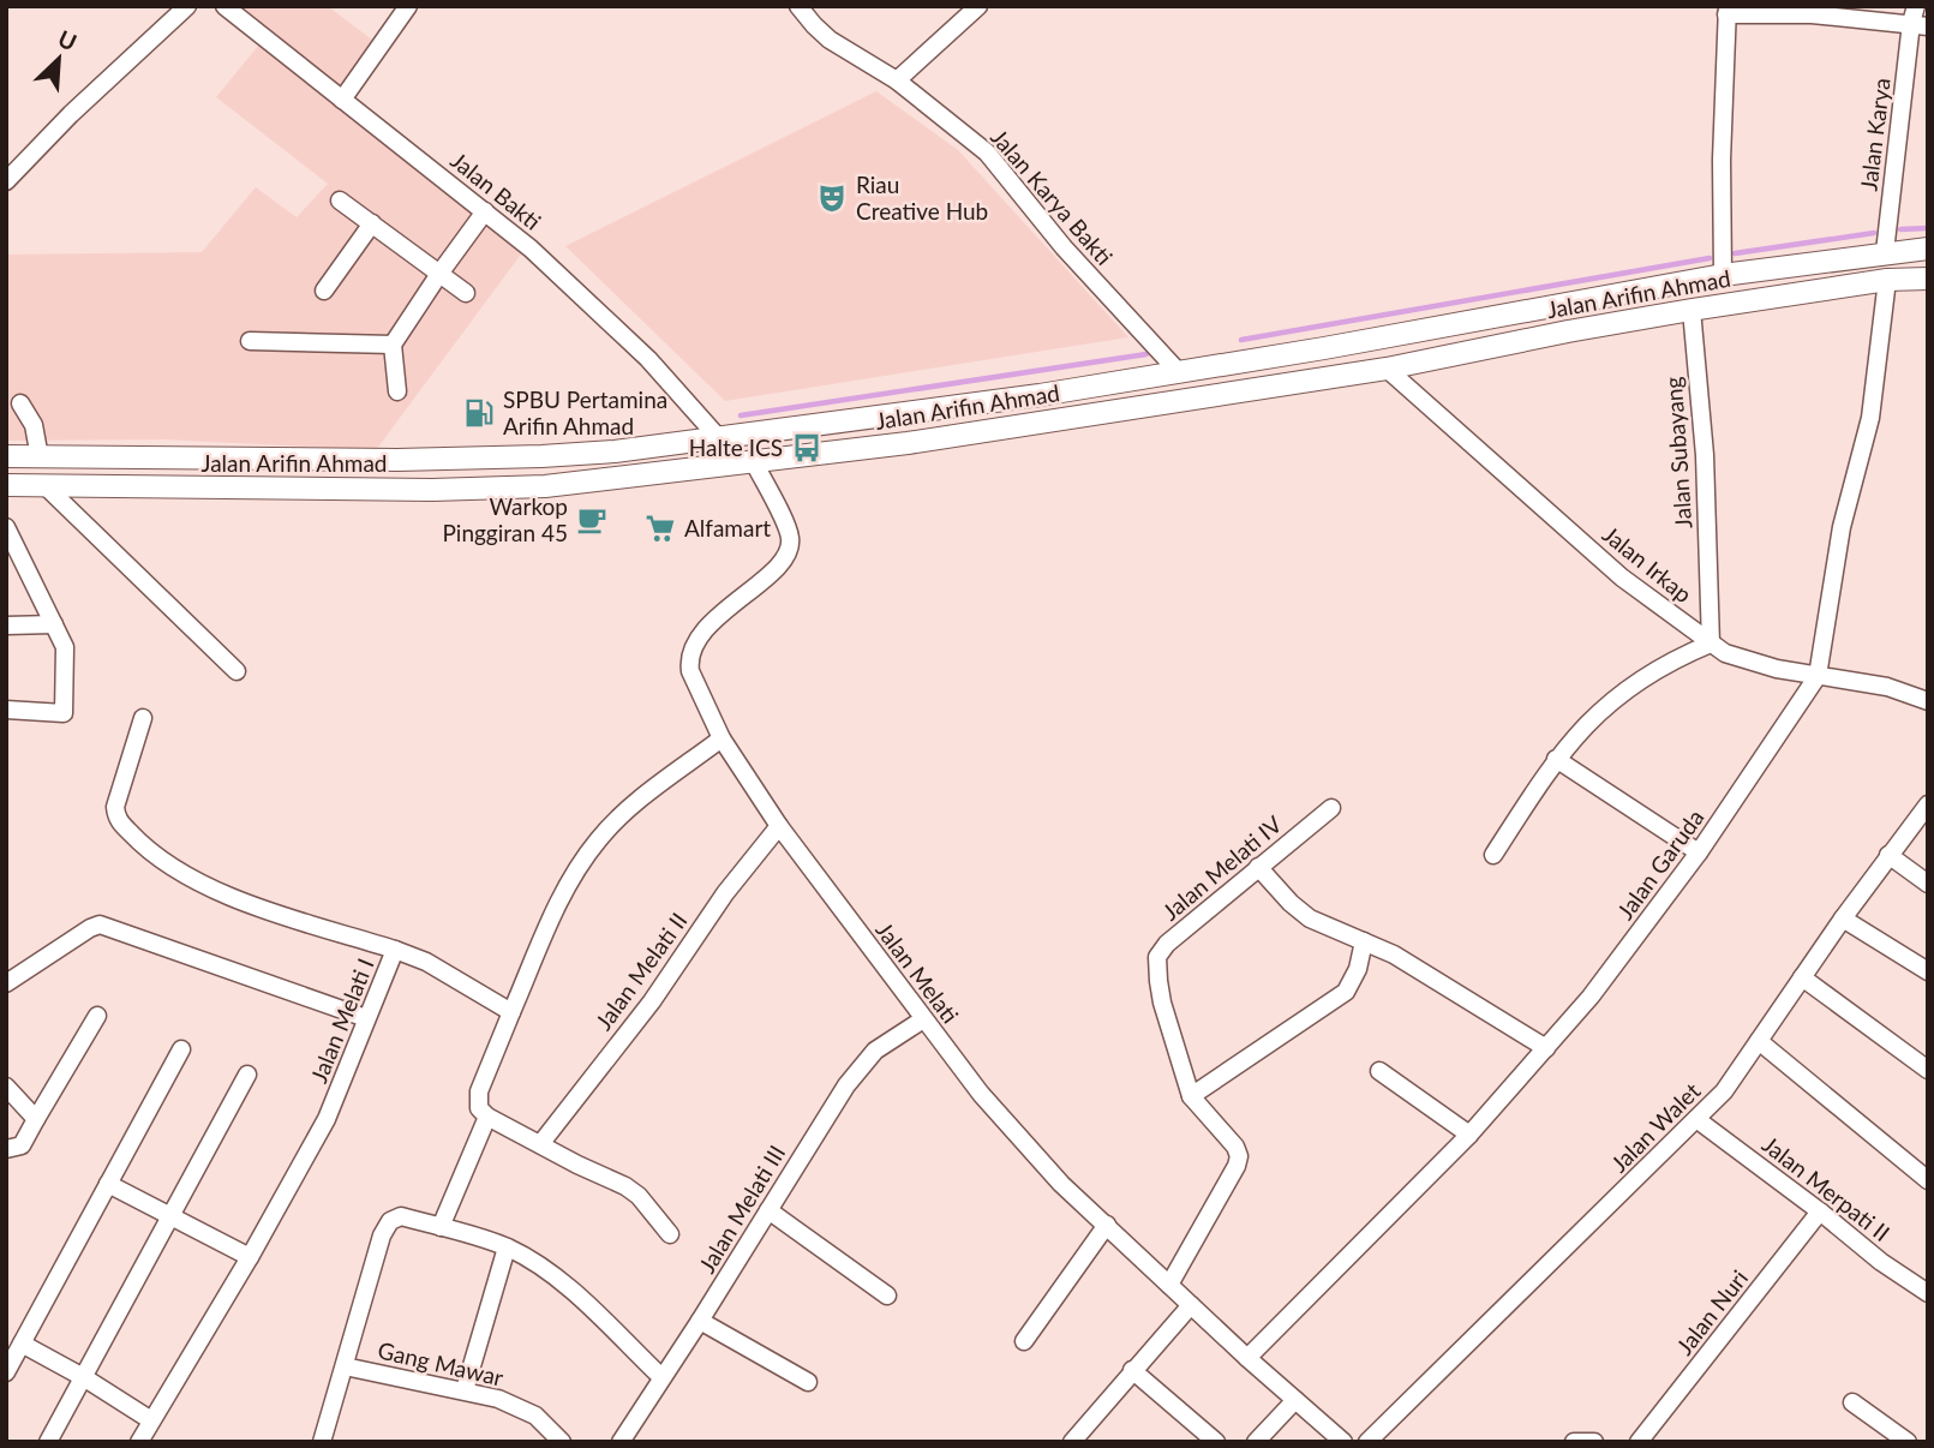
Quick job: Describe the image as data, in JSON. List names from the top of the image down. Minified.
{"streets":{"main road":["Jalan Arifin Ahmad"],"street":["Jalan Karya","Jalan Bakti","Jalan Karya Bakti","Jalan Subayang","Jalan Irkap","Jalan Garuda","Jalan Melati IV","Jalan Melati II","Jalan Melati","Jalan Melati I","Jalan Walet","Jalan Merpati II","Jalan Melati III","Jalan Nuri","Gang Mawar"]},"crossings":[["Jalan Karya","Jalan Arifin Ahmad"],["Jalan Bakti","Jalan Arifin Ahmad"],["Jalan Karya Bakti","Jalan Arifin Ahmad"],["Jalan Arifin Ahmad","Jalan Subayang"],["Jalan Arifin Ahmad","Jalan Irkap"],["Jalan Arifin Ahmad","Jalan Garuda"],["Jalan Arifin Ahmad","Jalan Melati"],["Jalan Subayang","Jalan Irkap"],["Jalan Irkap","Jalan Garuda"],["Jalan Garuda","Jalan Melati"],["Jalan Melati IV","Jalan Melati"],["Jalan Melati II","Jalan Melati"],["Jalan Melati","Jalan Melati III"],["Jalan Walet","Jalan Merpati II"],["Jalan Merpati II","Jalan Nuri"]],"places":{"theatre":["Riau Creative Hub"],"fuel station":["SPBU Pertamina Arifin Ahmad"],"bus stop":["Halte ICS"],"cafe":["Warkop Pinggiran 45"],"supermarket":["Alfamart"]},"north":"top right"}
